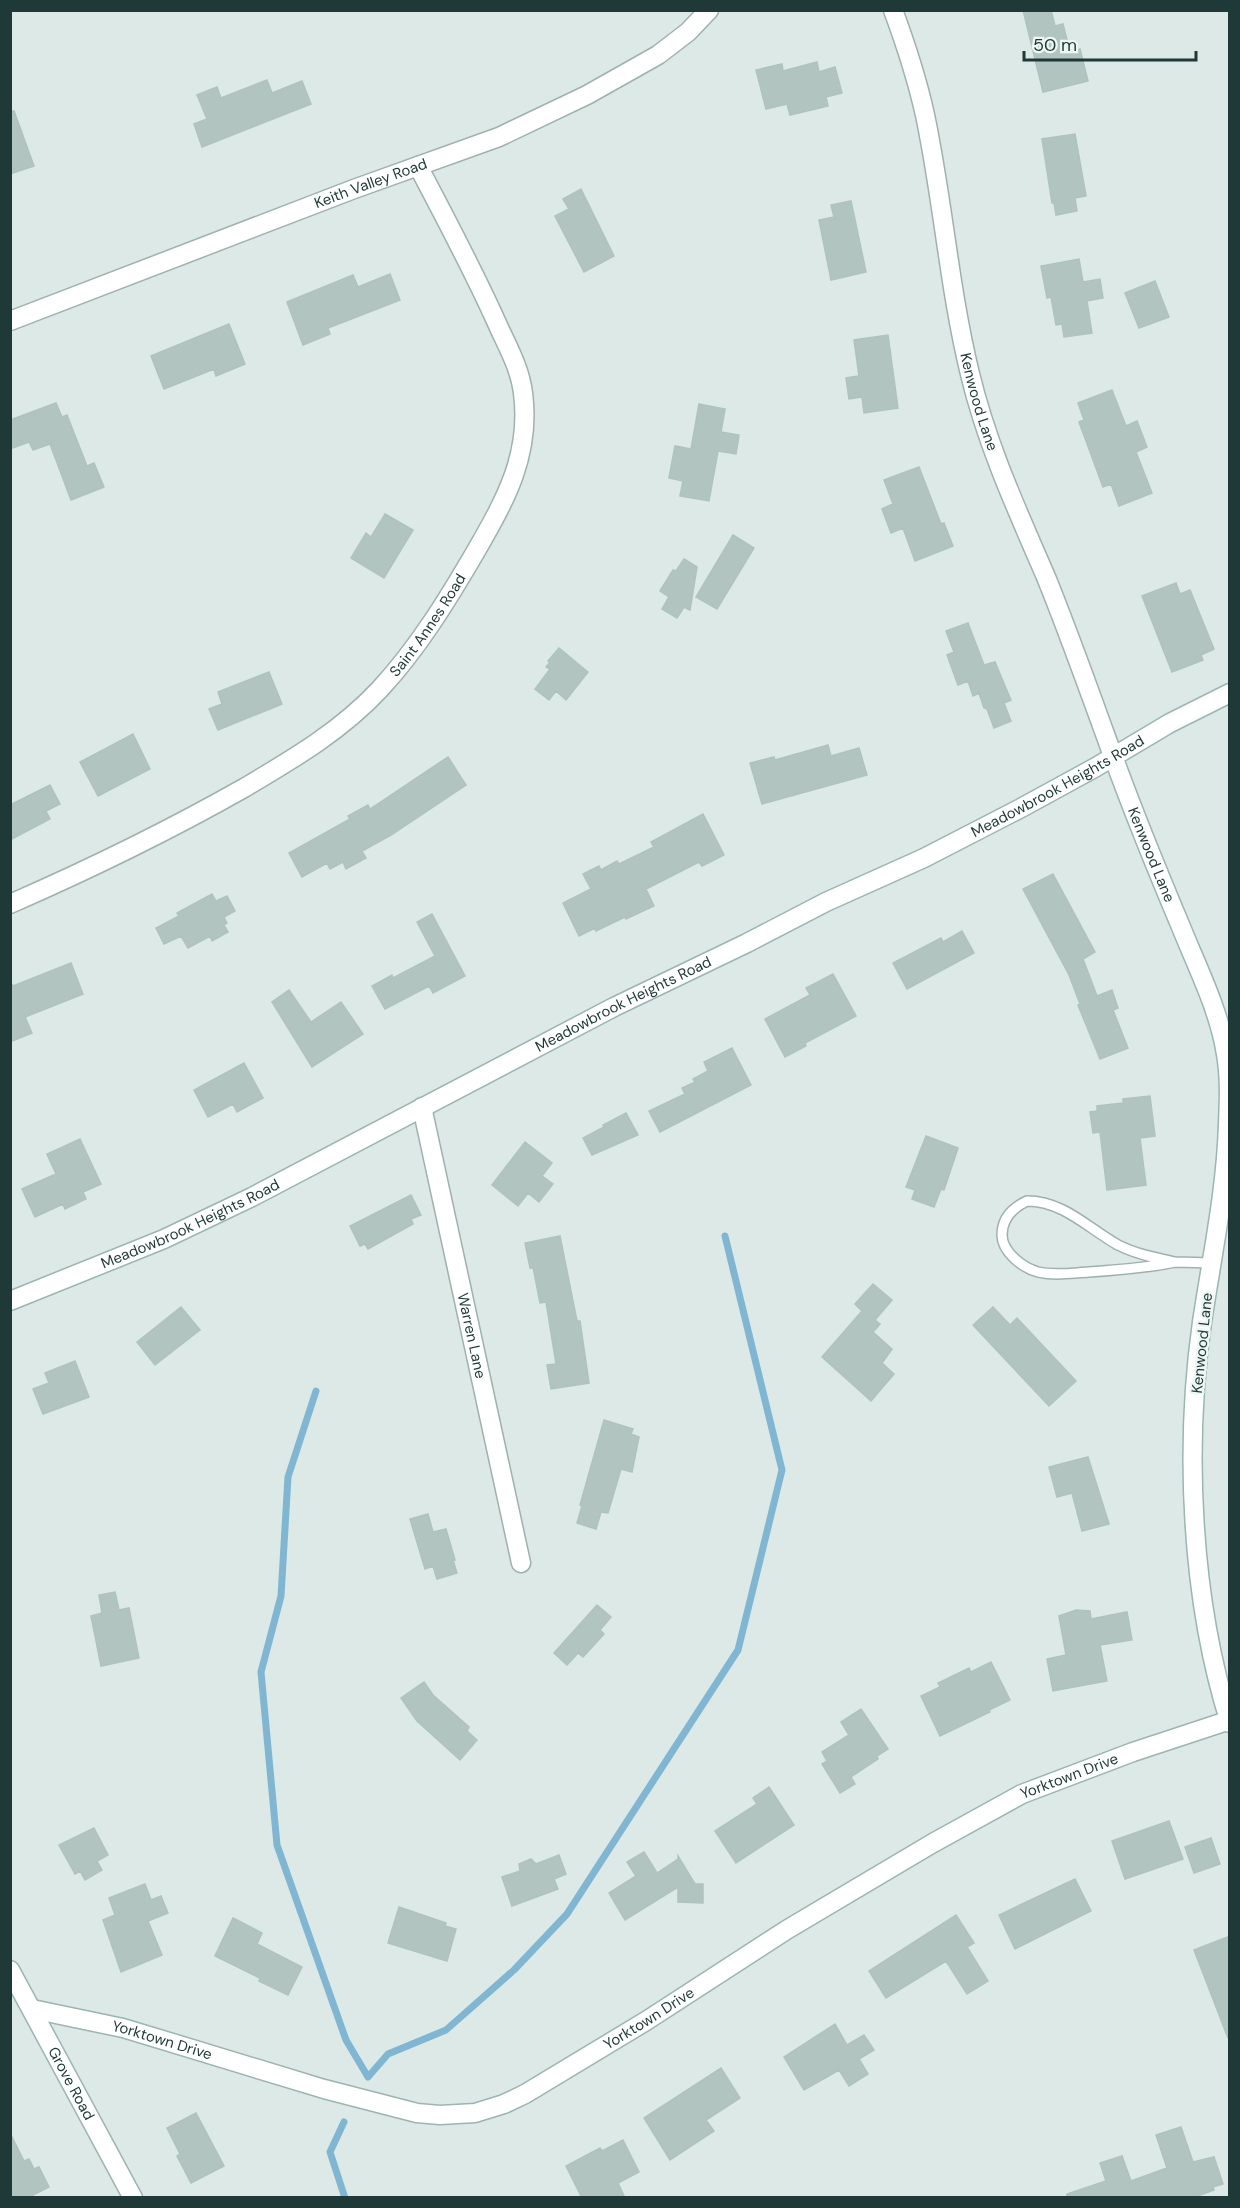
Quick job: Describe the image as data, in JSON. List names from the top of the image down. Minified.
{"streets":{"street":["Keith Valley Road","Kenwood Lane","Saint Annes Road","Meadowbrook Heights Road","Warren Lane","Yorktown Drive","Grove Road"]},"crossings":[["Keith Valley Road","Saint Annes Road"],["Kenwood Lane","Meadowbrook Heights Road"],["Kenwood Lane","Yorktown Drive"],["Meadowbrook Heights Road","Warren Lane"],["Yorktown Drive","Grove Road"]],"scale_bar":"50 m"}
